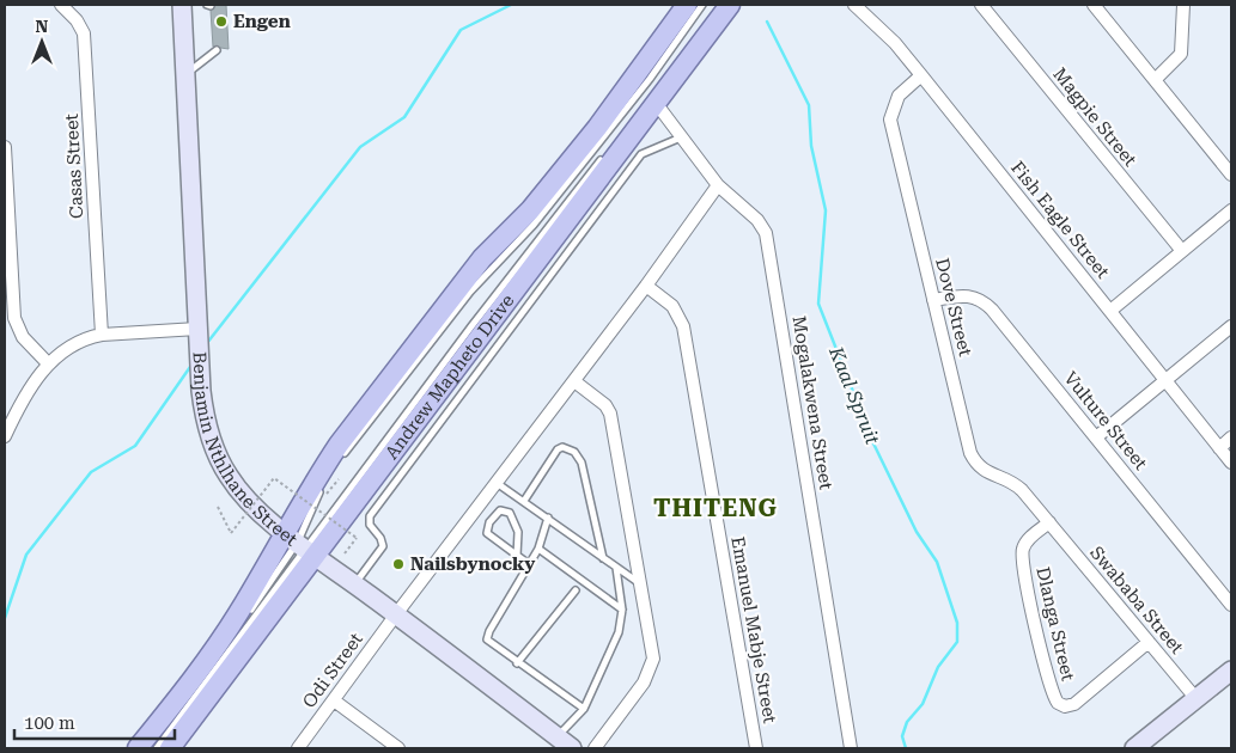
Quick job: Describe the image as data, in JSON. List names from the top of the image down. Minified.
{"streets":{"main road":["Andrew Mapheto Drive"],"street":["Magpie Street","Casas Street","Fish Eagle Street","Dove Street","Mogalakwena Street","Vulture Street","Benjamin Nthlhane Street","Swababa Street","Dlanga Street","Emanuel Mabje Street","Odi Street"]},"crossings":[["Fish Eagle Street","Dove Street"],["Dove Street","Vulture Street"],["Dove Street","Swababa Street"],["Dove Street","Dlanga Street"],["Andrew Mapheto Drive","Mogalakwena Street"],["Andrew Mapheto Drive","Benjamin Nthlhane Street"],["Mogalakwena Street","Odi Street"],["Benjamin Nthlhane Street","Odi Street"],["Swababa Street","Dlanga Street"],["Emanuel Mabje Street","Odi Street"]],"districts":["THITENG"],"water":["Kaal Spruit"],"places":["Engen","Nailsbynocky"],"scale_bar":"100 m","north":"top"}
